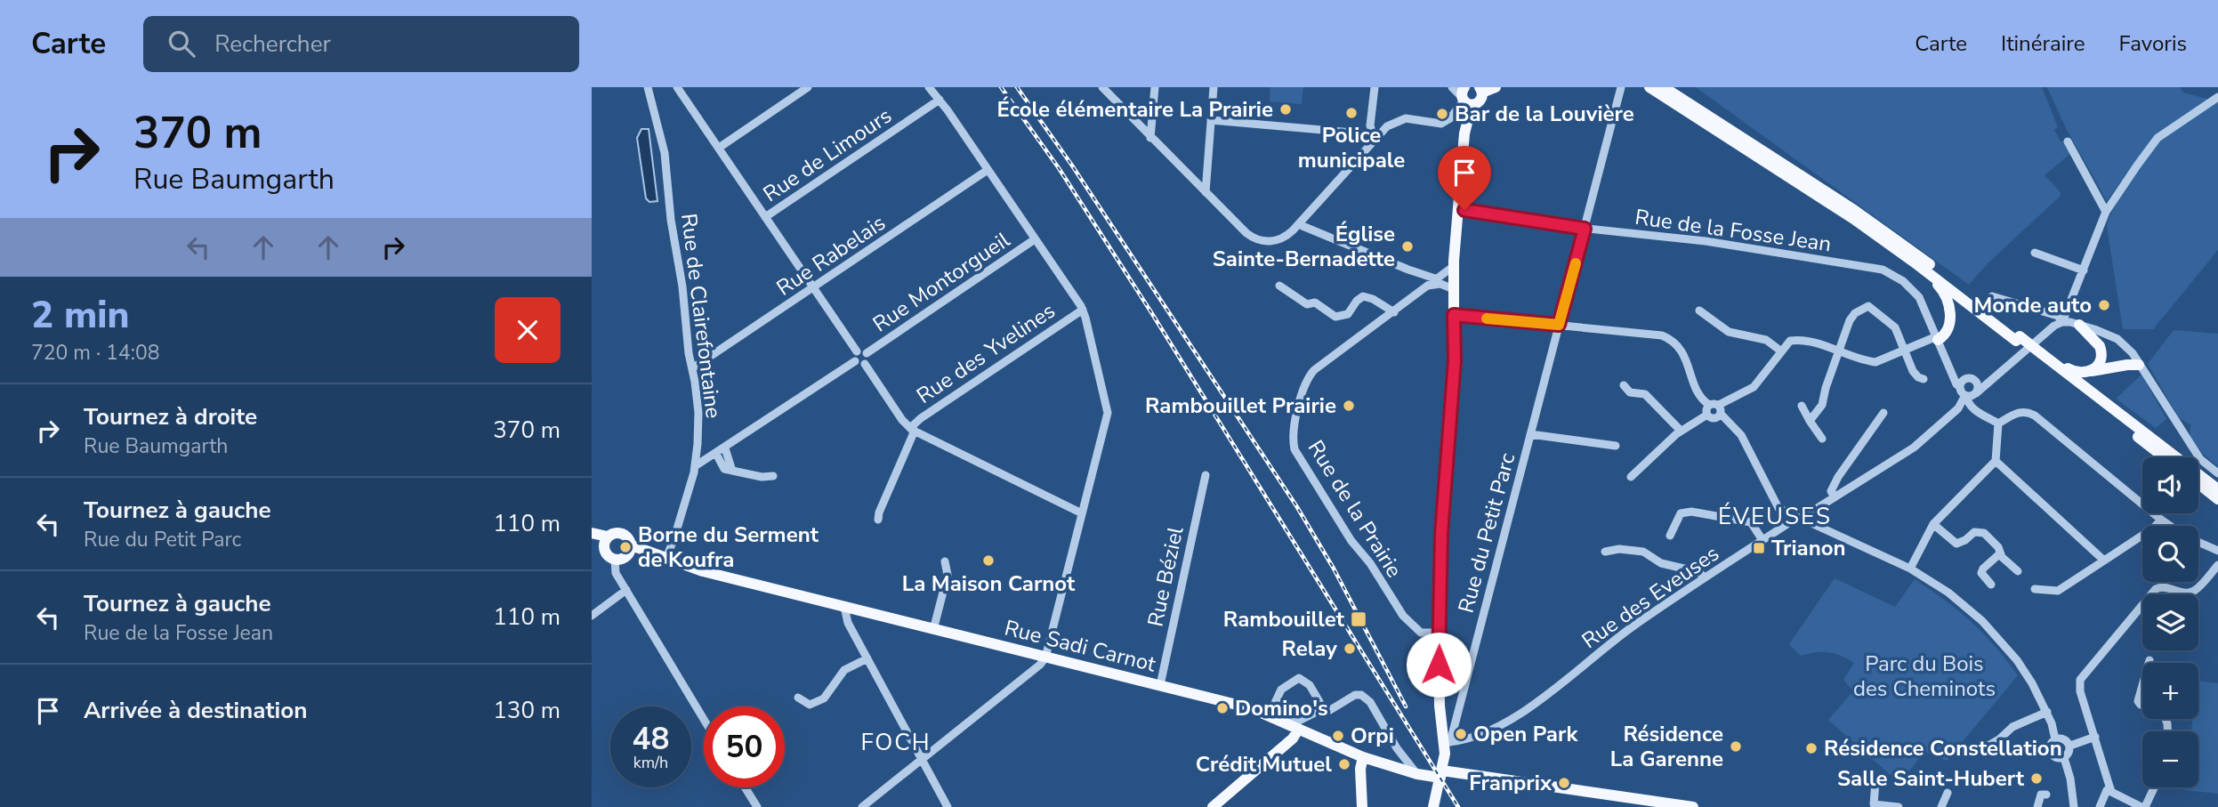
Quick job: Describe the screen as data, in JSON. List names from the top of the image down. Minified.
{"streets":{"main road":["Rue Sadi Carnot"],"street":["Rue de Limours","Rue de la Fosse Jean","Rue Rabelais","Rue Montorgueil","Rue de Clairefontaine","Rue des Yvelines","Rue de la Prairie","Rue du Petit Parc","Rue Béziel","Rue des Eveuses"]},"crossings":[["Rue de la Fosse Jean","Rue du Petit Parc"],["Rue de la Fosse Jean","Rue des Eveuses"],["Rue Rabelais","Rue de Clairefontaine"],["Rue de Clairefontaine","Rue Sadi Carnot"],["Rue du Petit Parc","Rue des Eveuses"],["Rue Béziel","Rue Sadi Carnot"]],"districts":["ÉVEUSES","FOCH"],"parks":["Parc du Bois des Cheminots"],"places":{"other":["École élémentaire La Prairie","Police municipale","Bar de la Louvière","Église Sainte-Bernadette","Monde auto","Rambouillet Prairie","Borne du Serment de Koufra","La Maison Carnot","Relay","Domino's","Open Park","Orpi","Résidence La Garenne","Résidence Constellation","Crédit Mutuel","Salle Saint-Hubert","Franprix"],"transit":["Trianon","Rambouillet"]},"page":{"header":"Carte","search":"Rechercher","nav":["Carte","Itinéraire","Favoris"],"turn":["370 m","Rue Baumgarth"],"heading":["2 min","720 m · 14:08"],"list":[{"name":"Tournez à droite","note":"Rue Baumgarth","value":"370 m"},{"name":"Tournez à gauche","note":"Rue du Petit Parc","value":"110 m"},{"name":"Tournez à gauche","note":"Rue de la Fosse Jean","value":"110 m"},{"name":"Arrivée à destination","value":"130 m"}],"map_buttons":["+","−"],"speed":"48 km/h","limit":"50"}}
